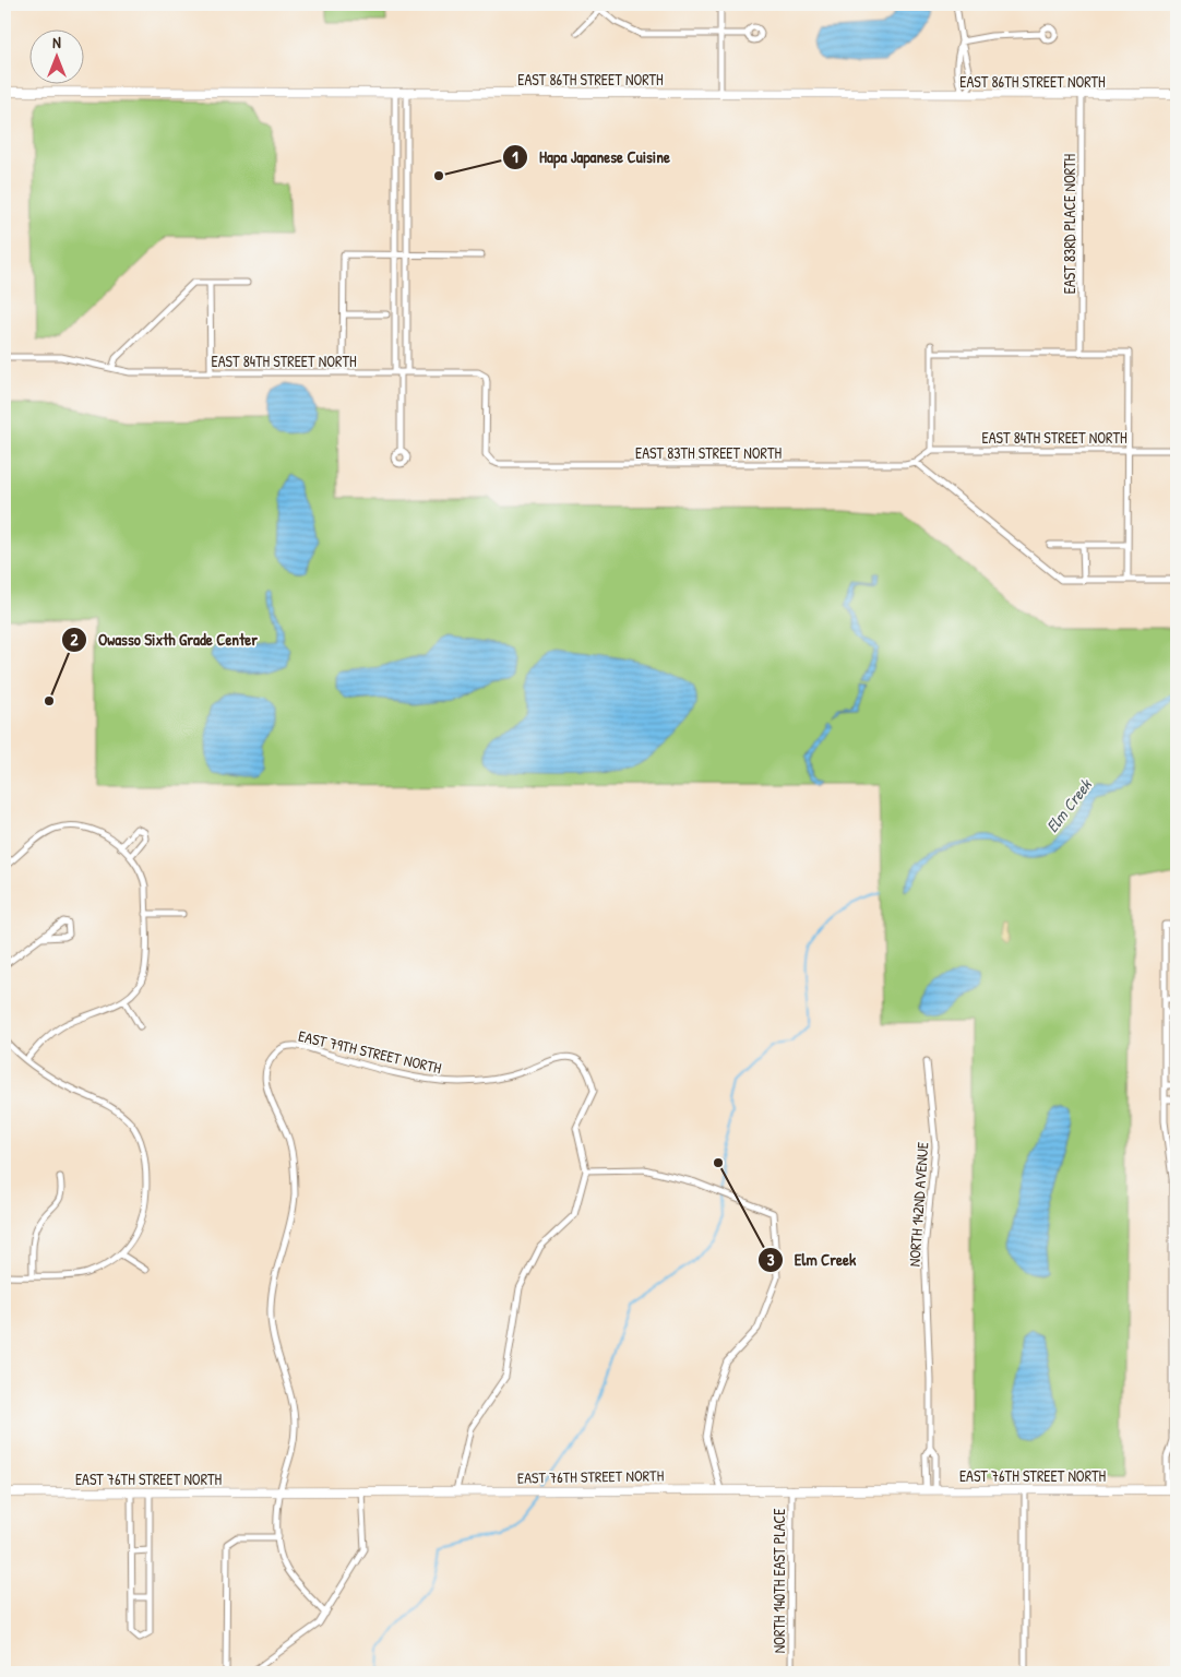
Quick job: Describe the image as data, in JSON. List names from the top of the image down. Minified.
{"streets":{"main road":["EAST 86TH STREET NORTH","EAST 76TH STREET NORTH"],"street":["EAST 83RD PLACE NORTH","EAST 84TH STREET NORTH","EAST 83TH STREET NORTH","EAST 79TH STREET NORTH","NORTH 142ND AVENUE","NORTH 140TH EAST PLACE"]},"crossings":[["EAST 86TH STREET NORTH","EAST 83RD PLACE NORTH"],["EAST 84TH STREET NORTH","EAST 83TH STREET NORTH"],["EAST 79TH STREET NORTH","EAST 76TH STREET NORTH"],["NORTH 142ND AVENUE","EAST 76TH STREET NORTH"],["EAST 76TH STREET NORTH","NORTH 140TH EAST PLACE"]],"water":["Elm Creek"],"places":["Hapa Japanese Cuisine","Owasso Sixth Grade Center","Elm Creek"],"north":"top"}
